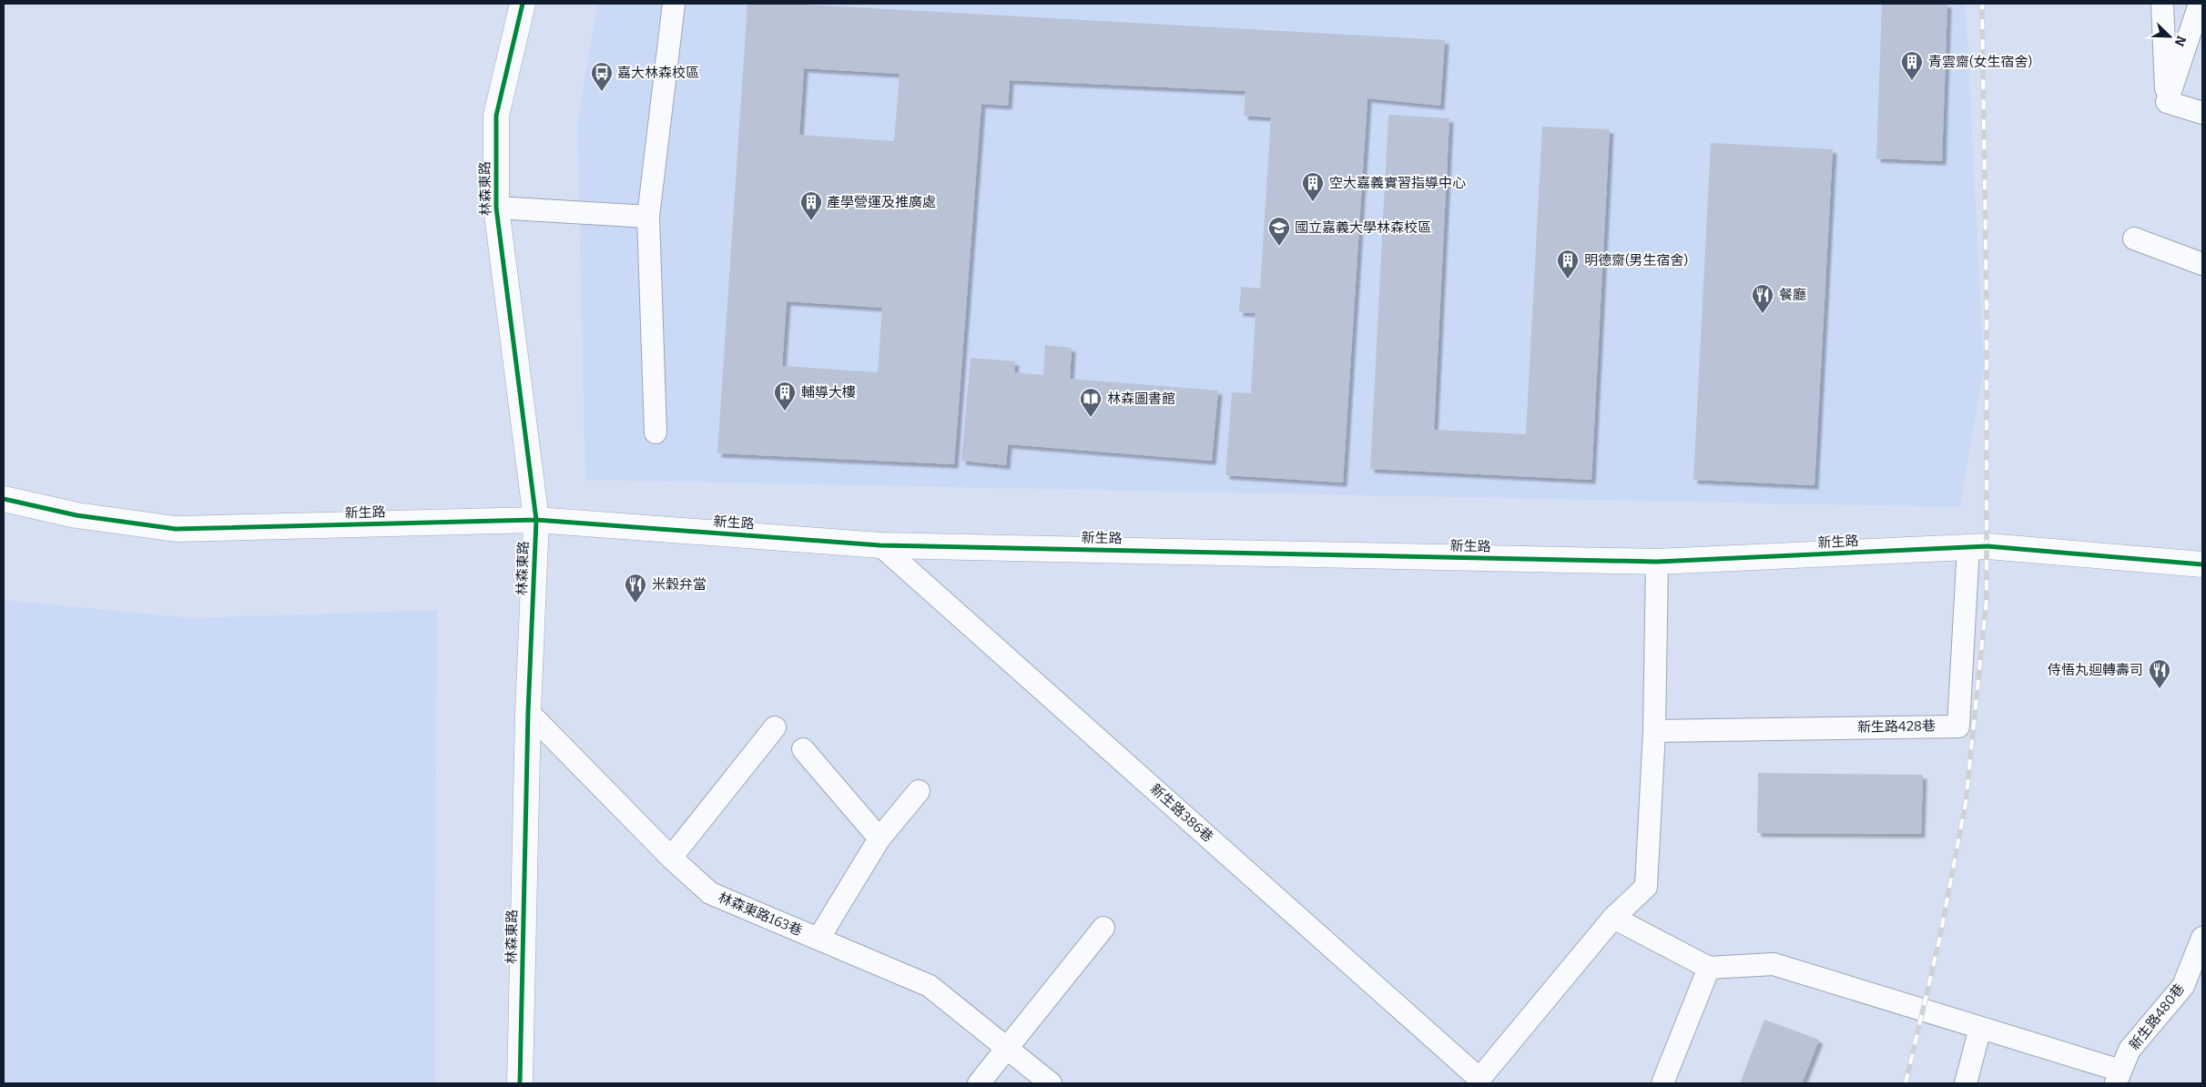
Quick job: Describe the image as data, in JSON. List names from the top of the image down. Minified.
{"streets":{"street":["林森東路","新生路"],"lane":["新生路428巷","新生路386巷","林森東路163巷","新生路480巷"]},"crossings":[["林森東路","新生路"],["林森東路","林森東路163巷"],["新生路","新生路428巷"],["新生路","新生路386巷"]],"places":{"building":["青雲齋(女生宿舍)","空大嘉義實習指導中心","產學營運及推廣處","明德齋(男生宿舍)","輔導大樓"],"bus stop":["嘉大林森校區"],"school or university":["國立嘉義大學林森校區"],"restaurant":["餐廳","米穀弁當","侍悟丸迴轉壽司"],"library":["林森圖書館"]},"north":"bottom right"}
